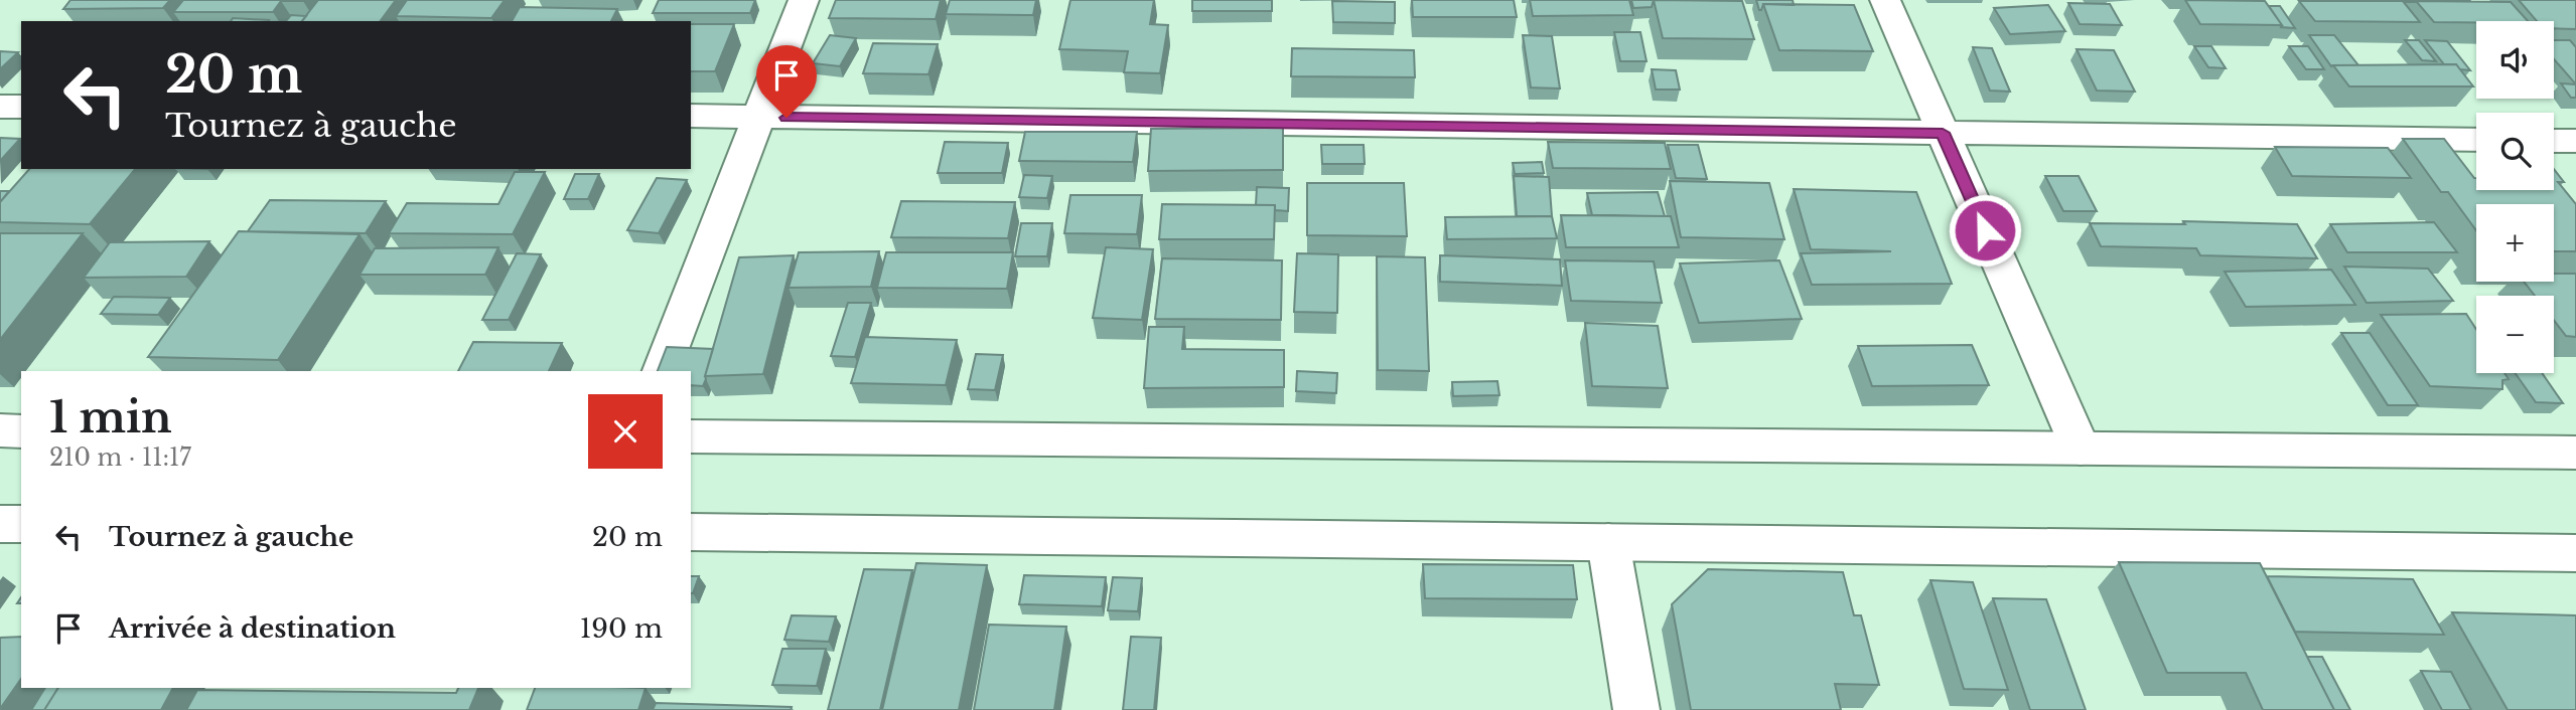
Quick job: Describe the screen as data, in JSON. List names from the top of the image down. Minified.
{"page":{"map_buttons":["+","−"],"turn":["20 m","Tournez à gauche"],"heading":["1 min","210 m · 11:17"],"list":[{"name":"Tournez à gauche","value":"20 m"},{"name":"Arrivée à destination","value":"190 m"}]}}
